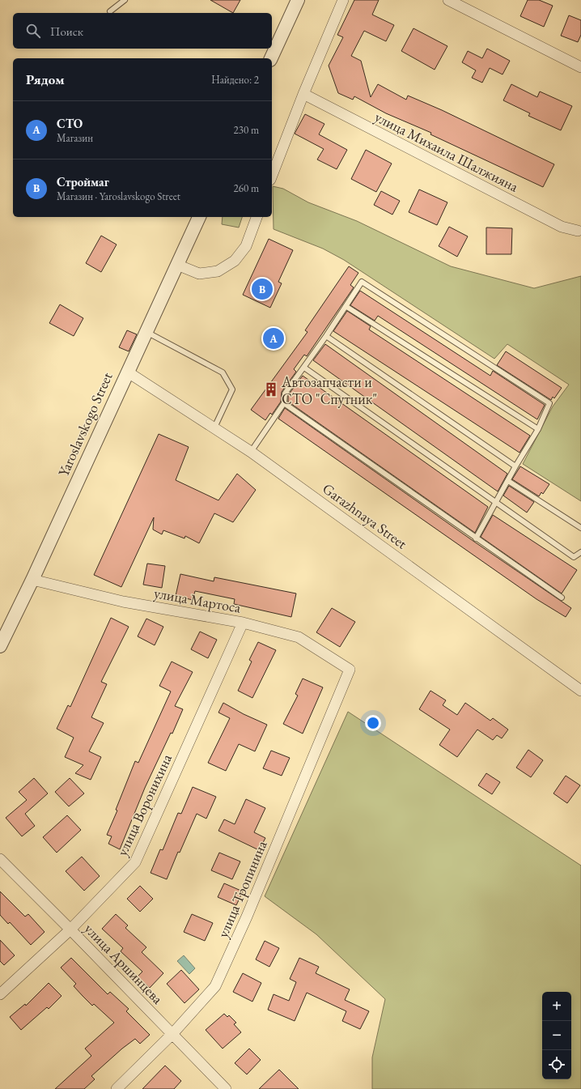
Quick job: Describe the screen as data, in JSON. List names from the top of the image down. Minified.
{"streets":{"street":["улица Михаила Шалжияна","Yaroslavskogo Street","Garazhnaya Street","улица Мартоса","улица Воронихина","улица Тропинина","улица Аршинцева"]},"crossings":[["Yaroslavskogo Street","Garazhnaya Street"],["Yaroslavskogo Street","улица Мартоса"],["улица Мартоса","улица Воронихина"],["улица Мартоса","улица Тропинина"],["улица Воронихина","улица Аршинцева"],["улица Тропинина","улица Аршинцева"]],"places":{"building":["Автозапчасти и СТО \"Спутник\""]},"page":{"search":"Поиск","heading":["Рядом","Найдено: 2"],"list":[{"mark":"A","name":"СТО","note":"Магазин","value":"230 m"},{"mark":"B","name":"Строймаг","note":"Магазин · Yaroslavskogo Street","value":"260 m"}],"pins":["B","A"],"map_buttons":["+","−"]}}
